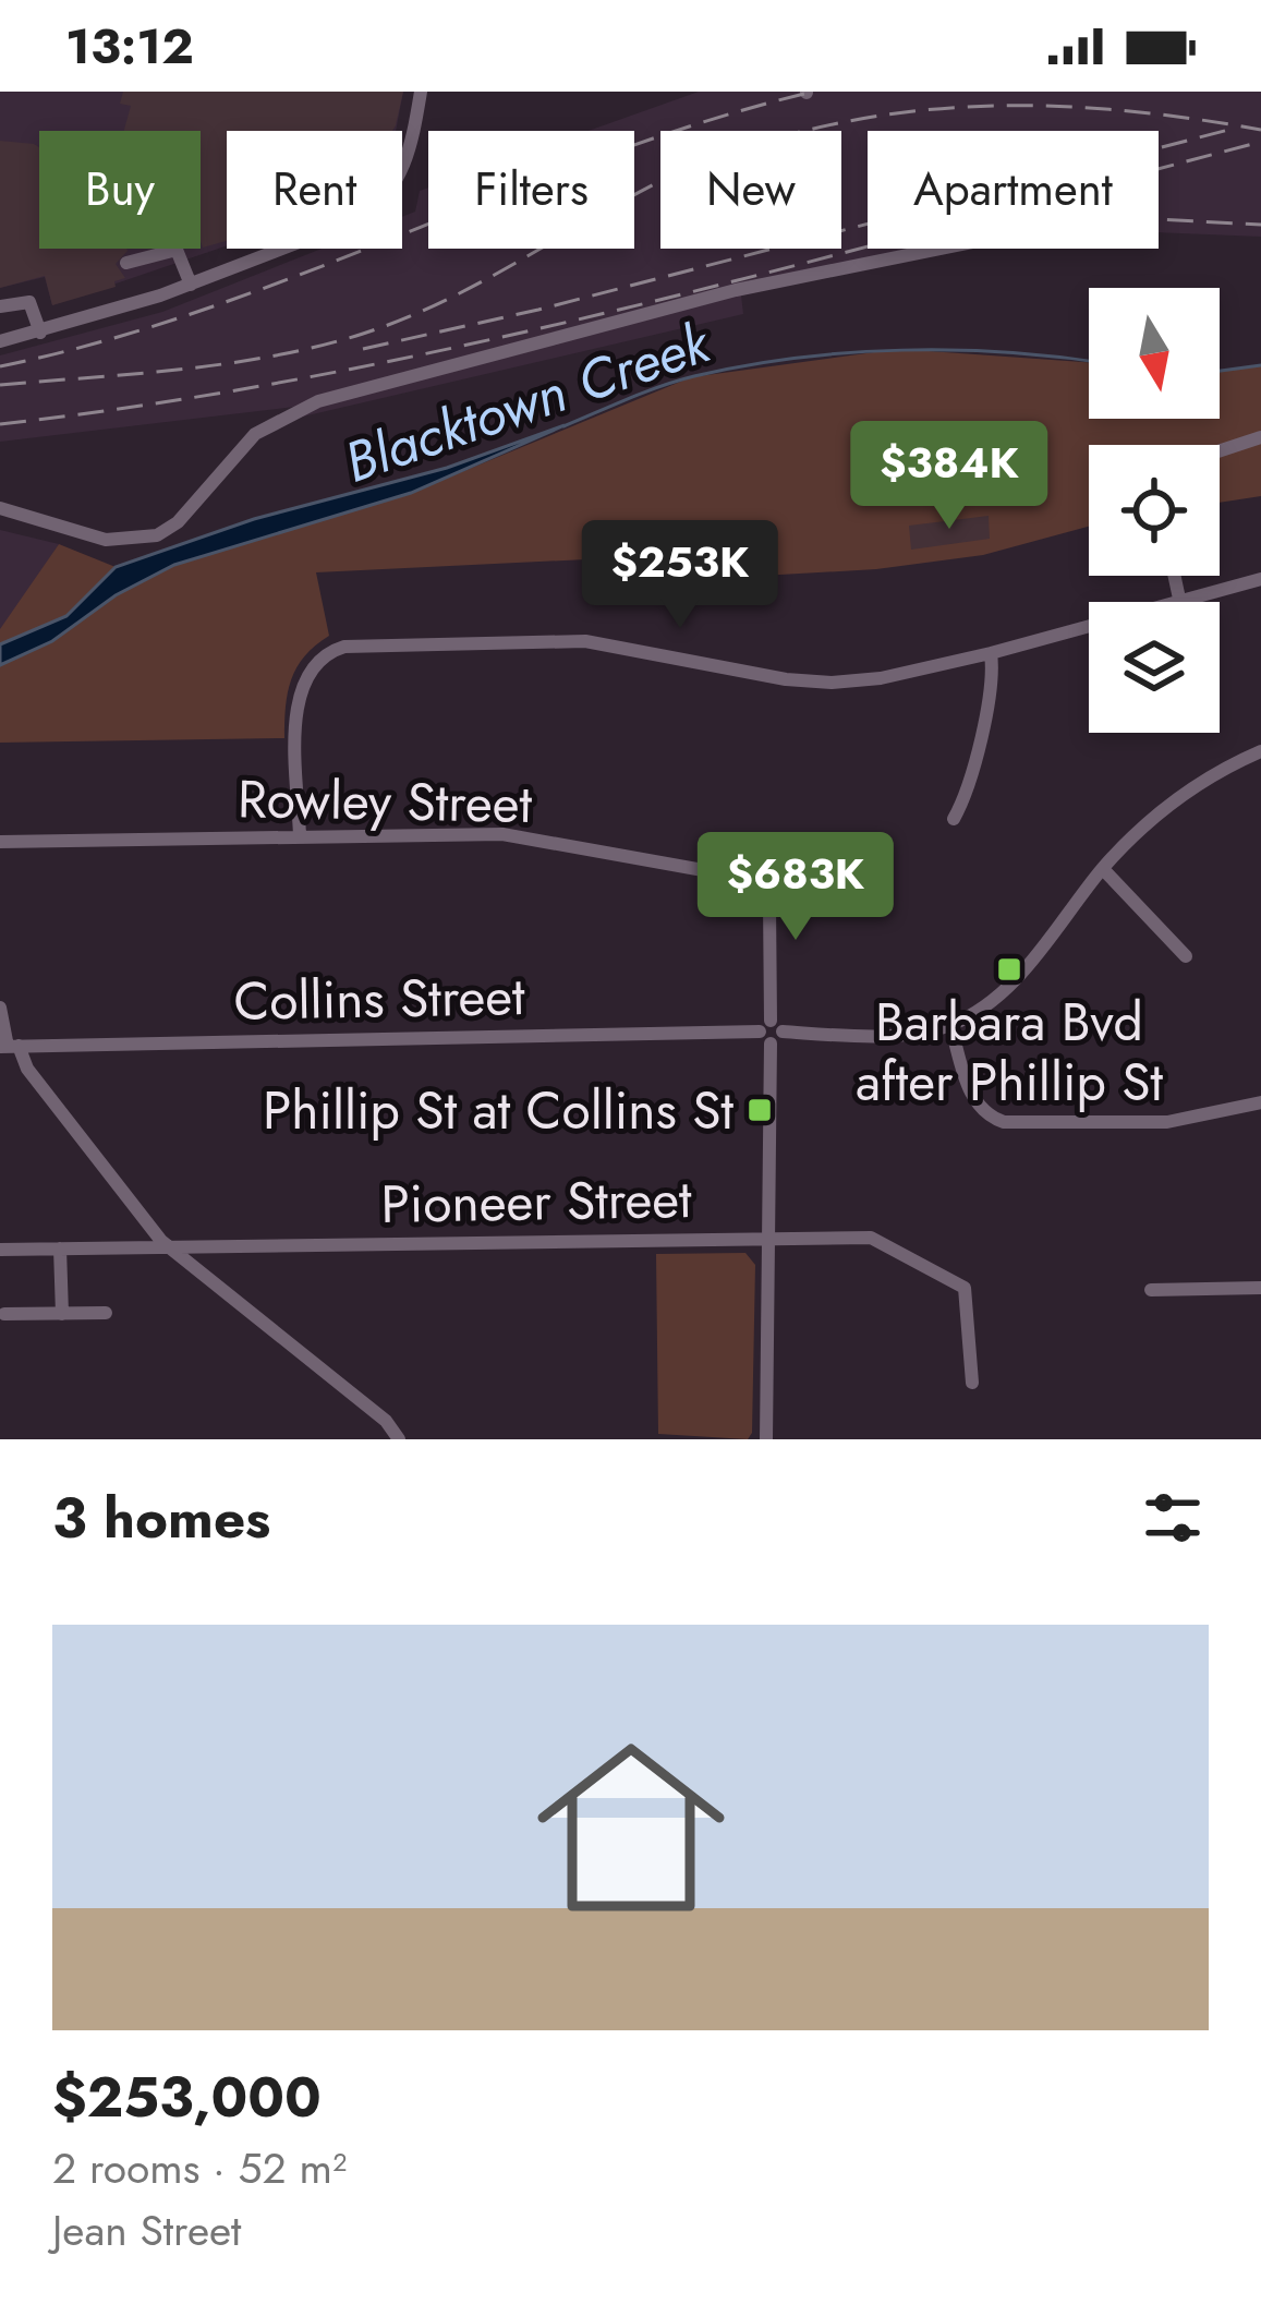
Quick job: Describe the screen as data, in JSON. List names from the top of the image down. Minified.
{"streets":{"street":["Rowley Street","Collins Street","Pioneer Street"]},"crossings":[["Rowley Street","Collins Street"]],"water":["Blacktown Creek"],"places":{"transit":["Barbara Bvd after Phillip St","Phillip St at Collins St"]},"north":"bottom","page":{"status":"13:12","chip":["Buy","Rent","Filters","New","Apartment"],"price":["$384K","$253K","$683K"],"heading":"3 homes","list":[{"name":"$253,000","note":"2 rooms · 52 m² · Jean Street"}]}}
